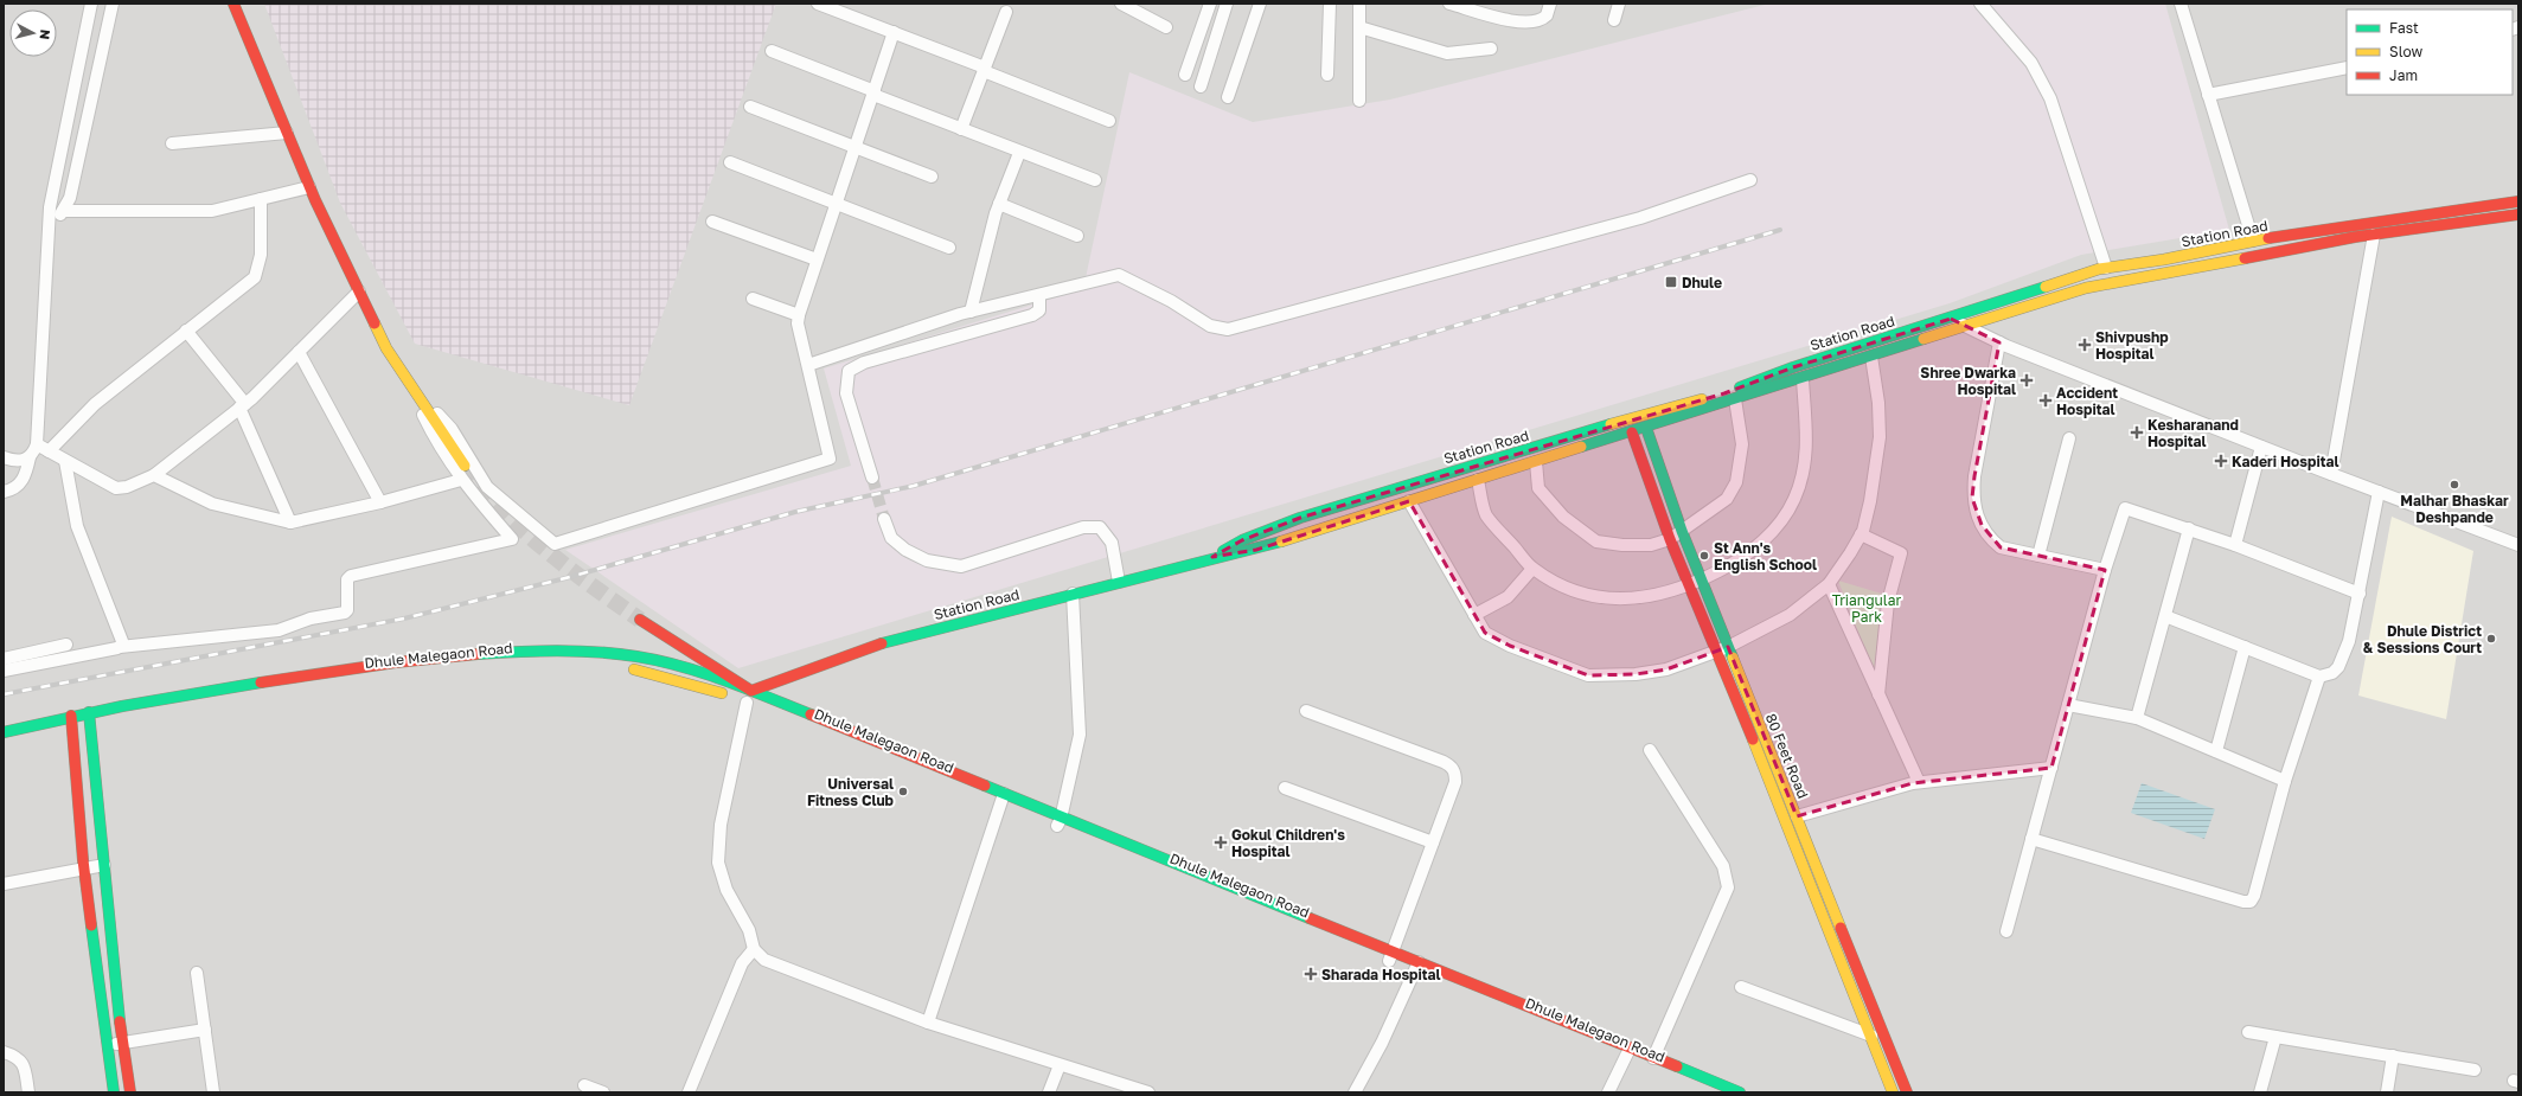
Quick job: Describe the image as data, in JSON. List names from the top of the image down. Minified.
{"streets":{"main road":["Station Road","Dhule Malegaon Road","80 Feet Road"]},"crossings":[["Station Road","Dhule Malegaon Road"],["Station Road","80 Feet Road"]],"parks":["Triangular Park"],"places":{"transit":["Dhule"],"health":["Shivpushp Hospital","Shree Dwarka Hospital","Accident Hospital","Kesharanand Hospital","Kaderi Hospital","Gokul Children's Hospital","Sharada Hospital"],"other":["Malhar Bhaskar Deshpande","St Ann's English School","Dhule District & Sessions Court","Universal Fitness Club"]},"legend":["Fast","Slow","Jam"],"north":"right"}
